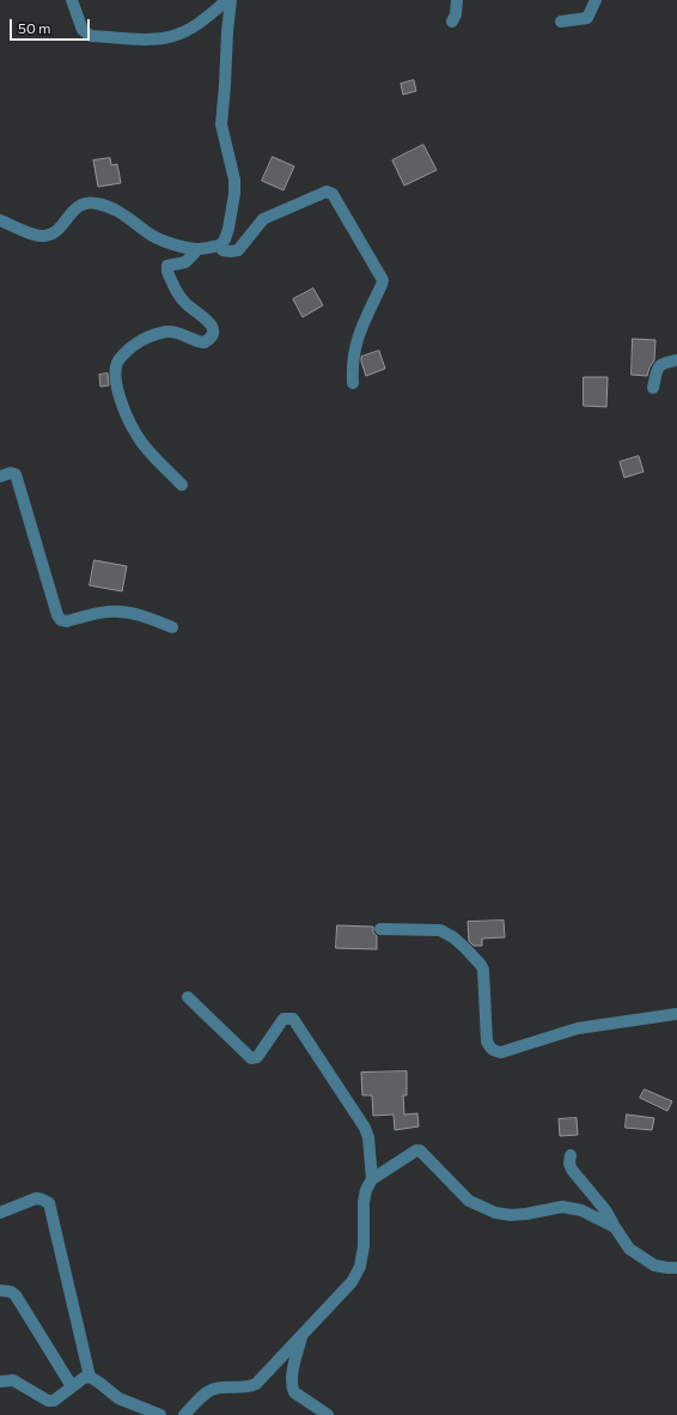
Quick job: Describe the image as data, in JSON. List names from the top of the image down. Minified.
{"scale_bar":"50 m"}
